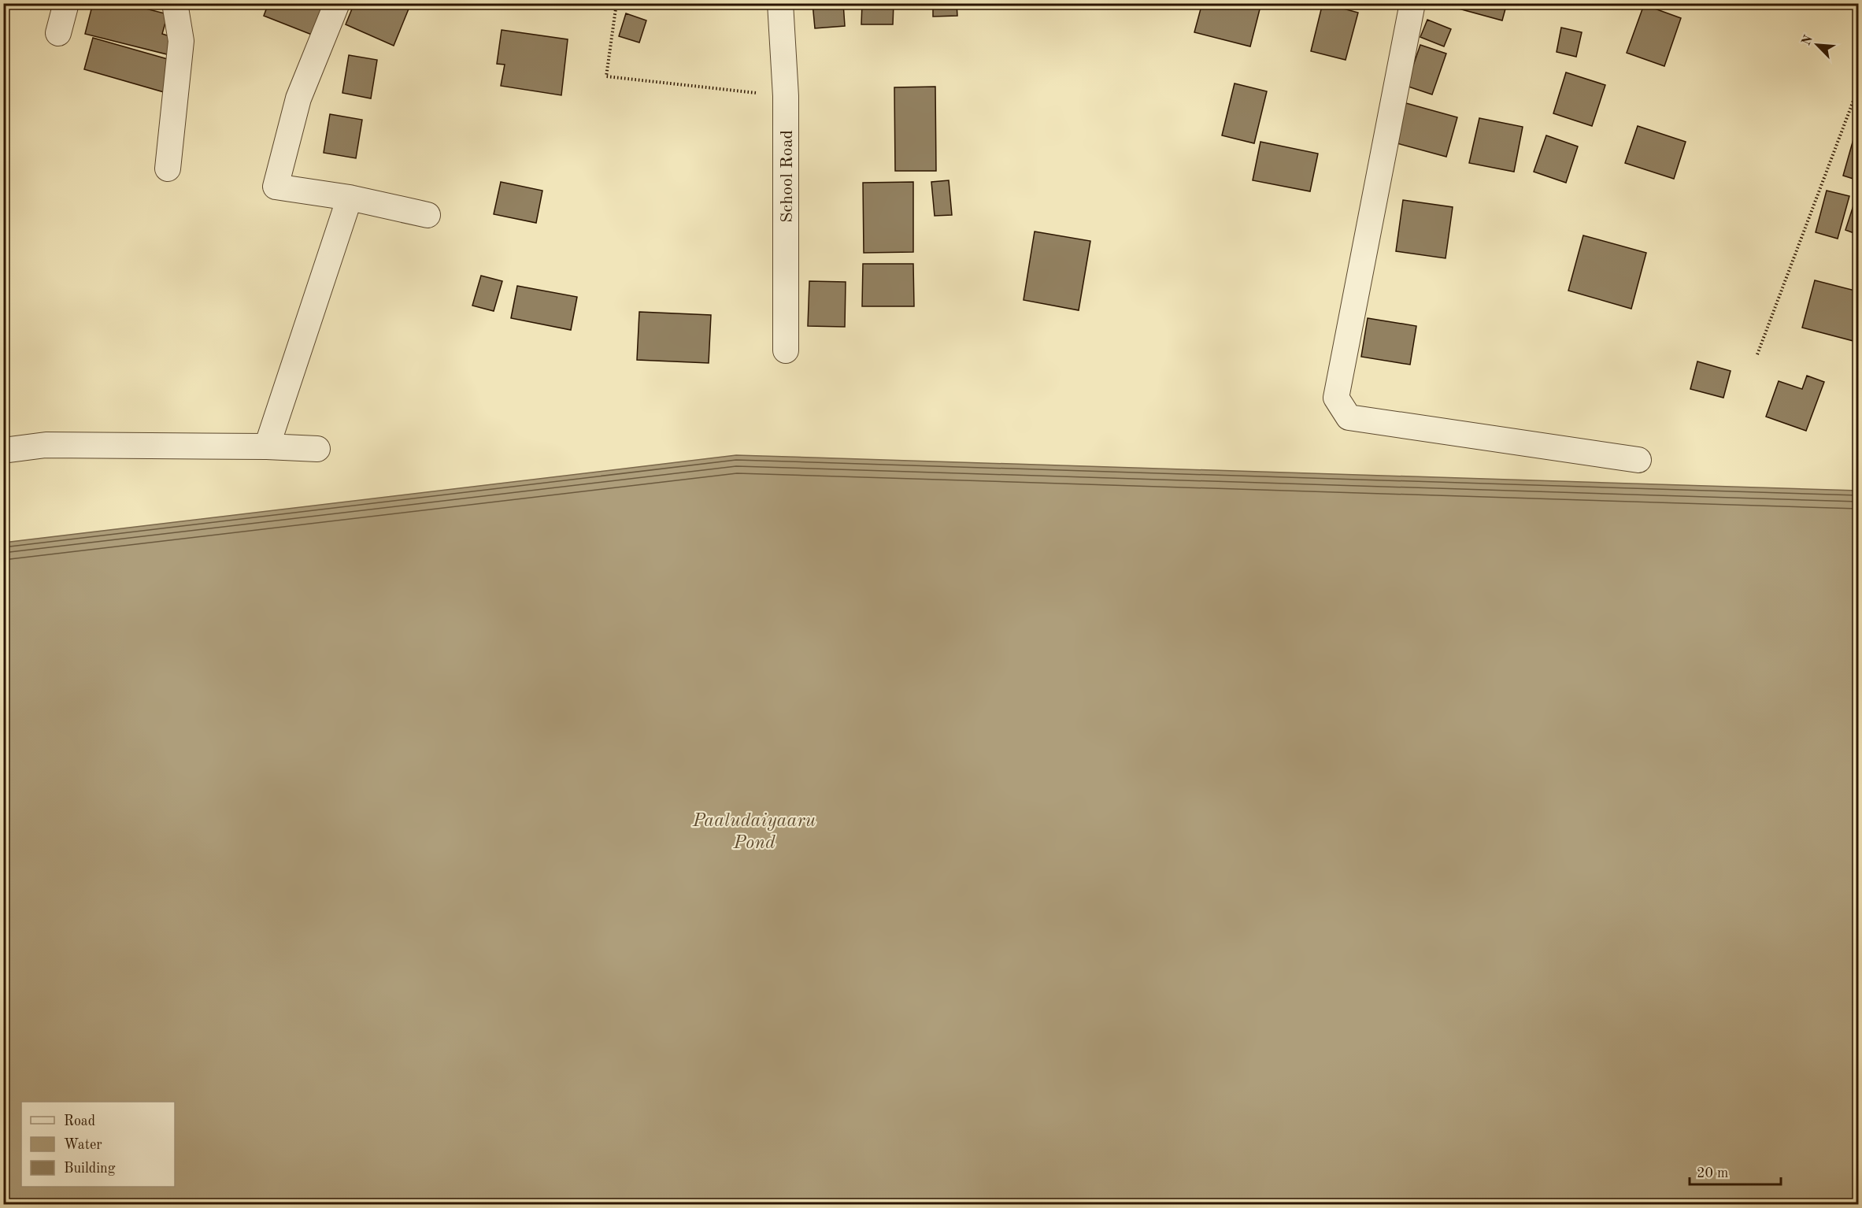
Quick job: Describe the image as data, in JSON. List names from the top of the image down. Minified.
{"streets":{"street":["School Road"]},"water":["Paaludaiyaaru Pond"],"legend":["Road","Water","Building"],"scale_bar":"20 m","north":"top left"}
